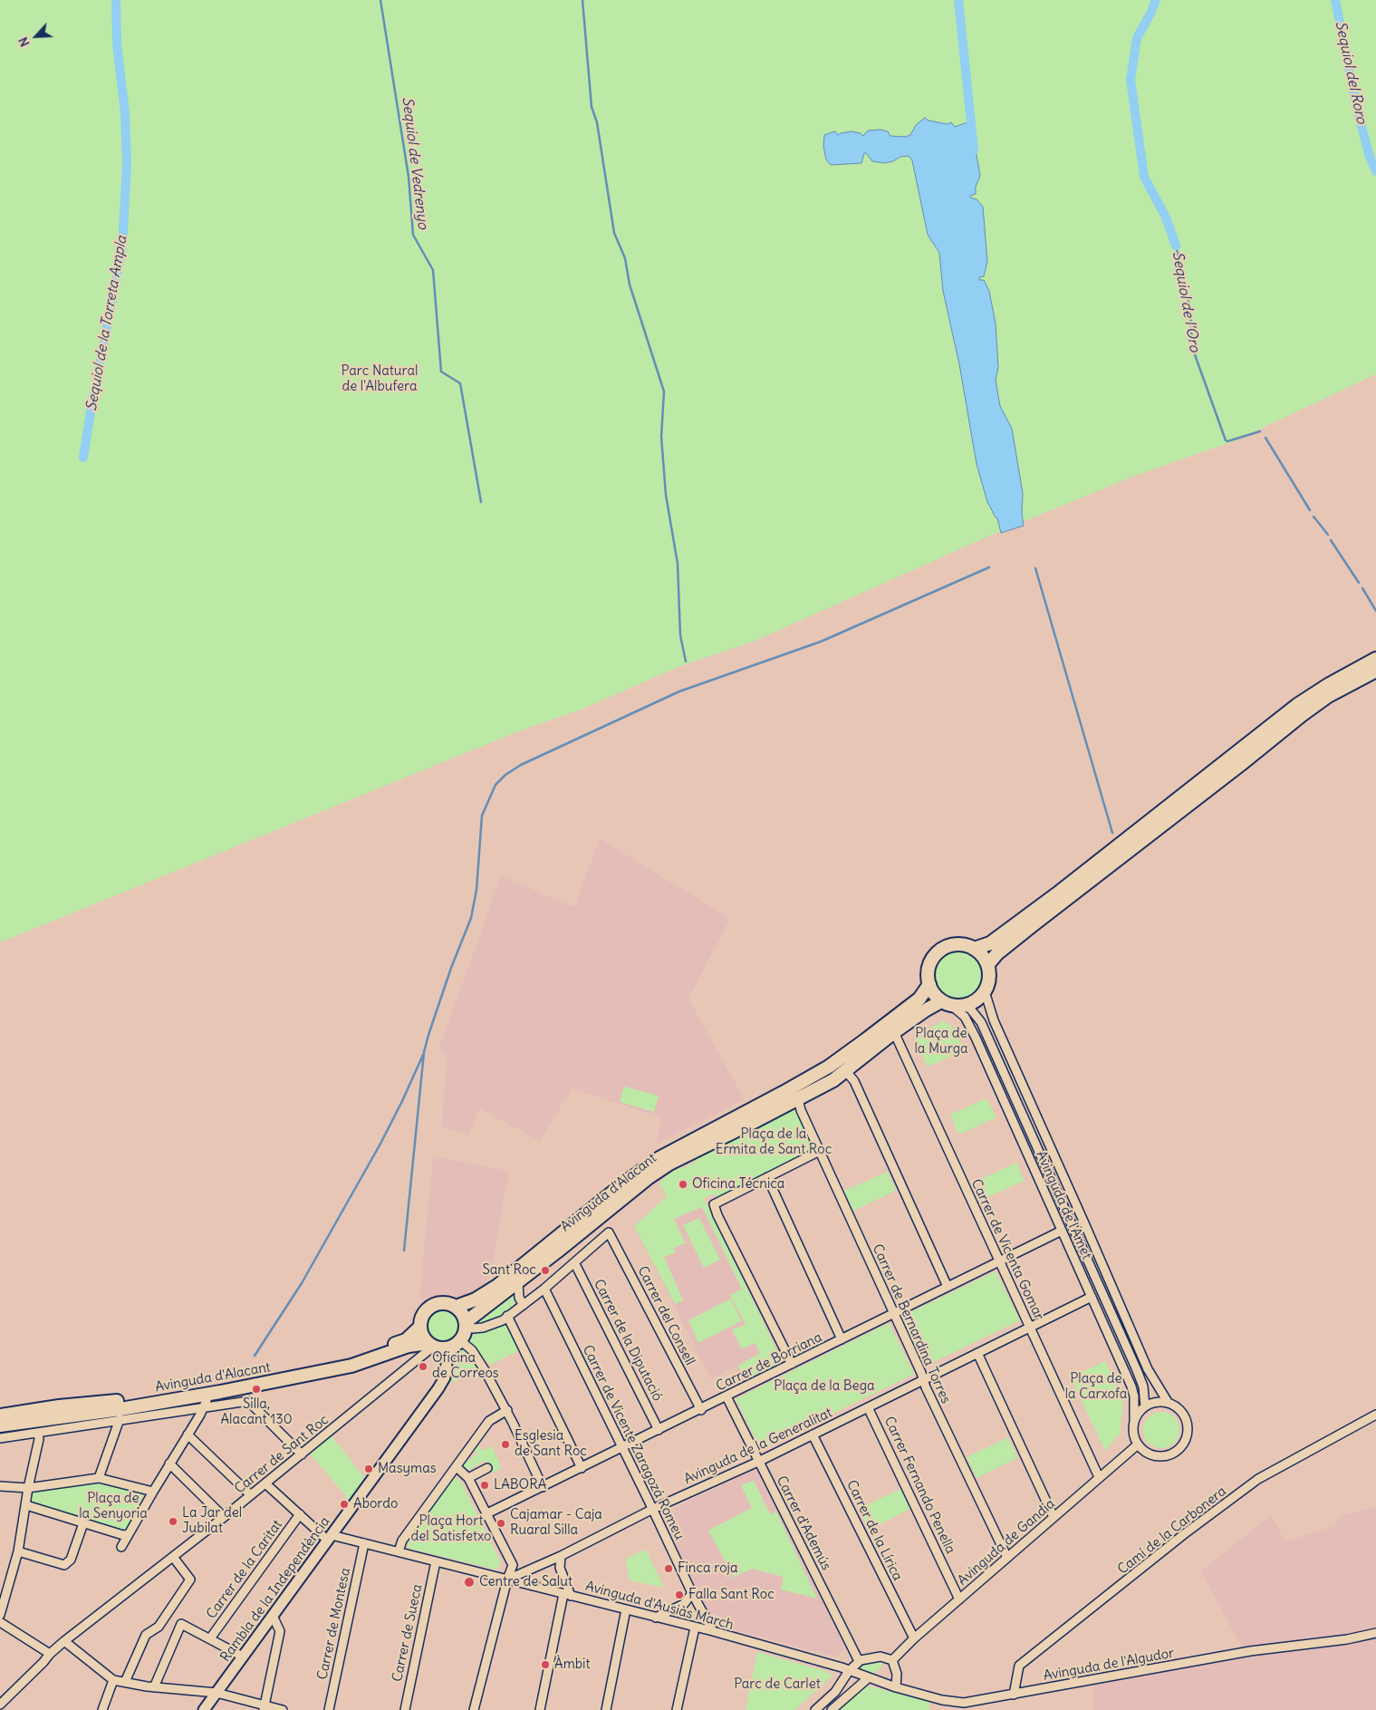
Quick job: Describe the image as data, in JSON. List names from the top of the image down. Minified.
{"streets":{"main road":["Avinguda d'Alacant"],"street":["Avinguda de l'Amet","Carrer de Vicenta Gomar","Carrer del Consell","Carrer de Bernardina Torres","Carrer de la Diputació","Carrer de Borriana","Carrer de Vicente Zaragozá Romeu","Avinguda de la Generalitat","Carrer de Sant Roc","Carrer Fernando Penella","Carrer d'Ademús","Carrer de la Lírica","Camí de la Carbonera","Avinguda de Gandia","Carrer de la Caritat","Rambla de la Independència","Avinguda d'Ausiàs March","Carrer de Montesa","Carrer de Sueca","Avinguda de l'Algudor"]},"crossings":[["Avinguda d'Alacant","Avinguda de l'Amet"],["Avinguda d'Alacant","Carrer de Vicenta Gomar"],["Avinguda d'Alacant","Carrer de Bernardina Torres"],["Avinguda d'Alacant","Carrer de Sant Roc"],["Avinguda d'Alacant","Rambla de la Independència"],["Avinguda de l'Amet","Carrer de Borriana"],["Avinguda de l'Amet","Avinguda de la Generalitat"],["Avinguda de l'Amet","Avinguda de Gandia"],["Carrer de Vicenta Gomar","Carrer de Borriana"],["Carrer de Vicenta Gomar","Avinguda de la Generalitat"],["Carrer de Vicenta Gomar","Avinguda de Gandia"],["Carrer del Consell","Carrer de la Diputació"],["Carrer del Consell","Carrer de Borriana"],["Carrer de Bernardina Torres","Carrer de Borriana"],["Carrer de Bernardina Torres","Avinguda de la Generalitat"],["Carrer de Bernardina Torres","Avinguda de Gandia"],["Carrer de la Diputació","Carrer de Borriana"],["Carrer de Borriana","Carrer de Vicente Zaragozá Romeu"],["Carrer de Borriana","Carrer d'Ademús"],["Carrer de Vicente Zaragozá Romeu","Avinguda de la Generalitat"],["Carrer de Vicente Zaragozá Romeu","Avinguda d'Ausiàs March"],["Avinguda de la Generalitat","Carrer Fernando Penella"],["Avinguda de la Generalitat","Carrer d'Ademús"],["Avinguda de la Generalitat","Carrer de la Lírica"],["Avinguda de la Generalitat","Avinguda d'Ausiàs March"],["Carrer de Sant Roc","Rambla de la Independència"],["Carrer Fernando Penella","Avinguda de Gandia"],["Carrer de la Lírica","Avinguda de Gandia"],["Camí de la Carbonera","Avinguda de l'Algudor"],["Carrer de la Caritat","Rambla de la Independència"],["Rambla de la Independència","Avinguda d'Ausiàs March"],["Avinguda d'Ausiàs March","Carrer de Montesa"],["Avinguda d'Ausiàs March","Carrer de Sueca"],["Avinguda d'Ausiàs March","Avinguda de l'Algudor"]],"water":["Sequiol del Roro","Sequiol de Vedrenyo","Sequiol de l’Oro","Sequiol de la Torreta Ampla"],"parks":["Parc Natural de l'Albufera","Plaça de la Murga","Plaça de la Ermita de Sant Roc","Plaça de la Carxofa","Plaça de la Bega","Plaça de la Senyoria","Plaça Hort del Satisfetxo","Parc de Carlet"],"places":["Oficina Técnica","Sant Roc","Oficina de Correos","Silla, Alacant 130","Esglesia de Sant Roc","Masymas","LABORA","Abordo","La Jar del Jubilat","Cajamar - Caja Ruaral Silla","Finca roja","Centre de Salut","Falla Sant Roc","Àmbit"],"north":"bottom left"}
